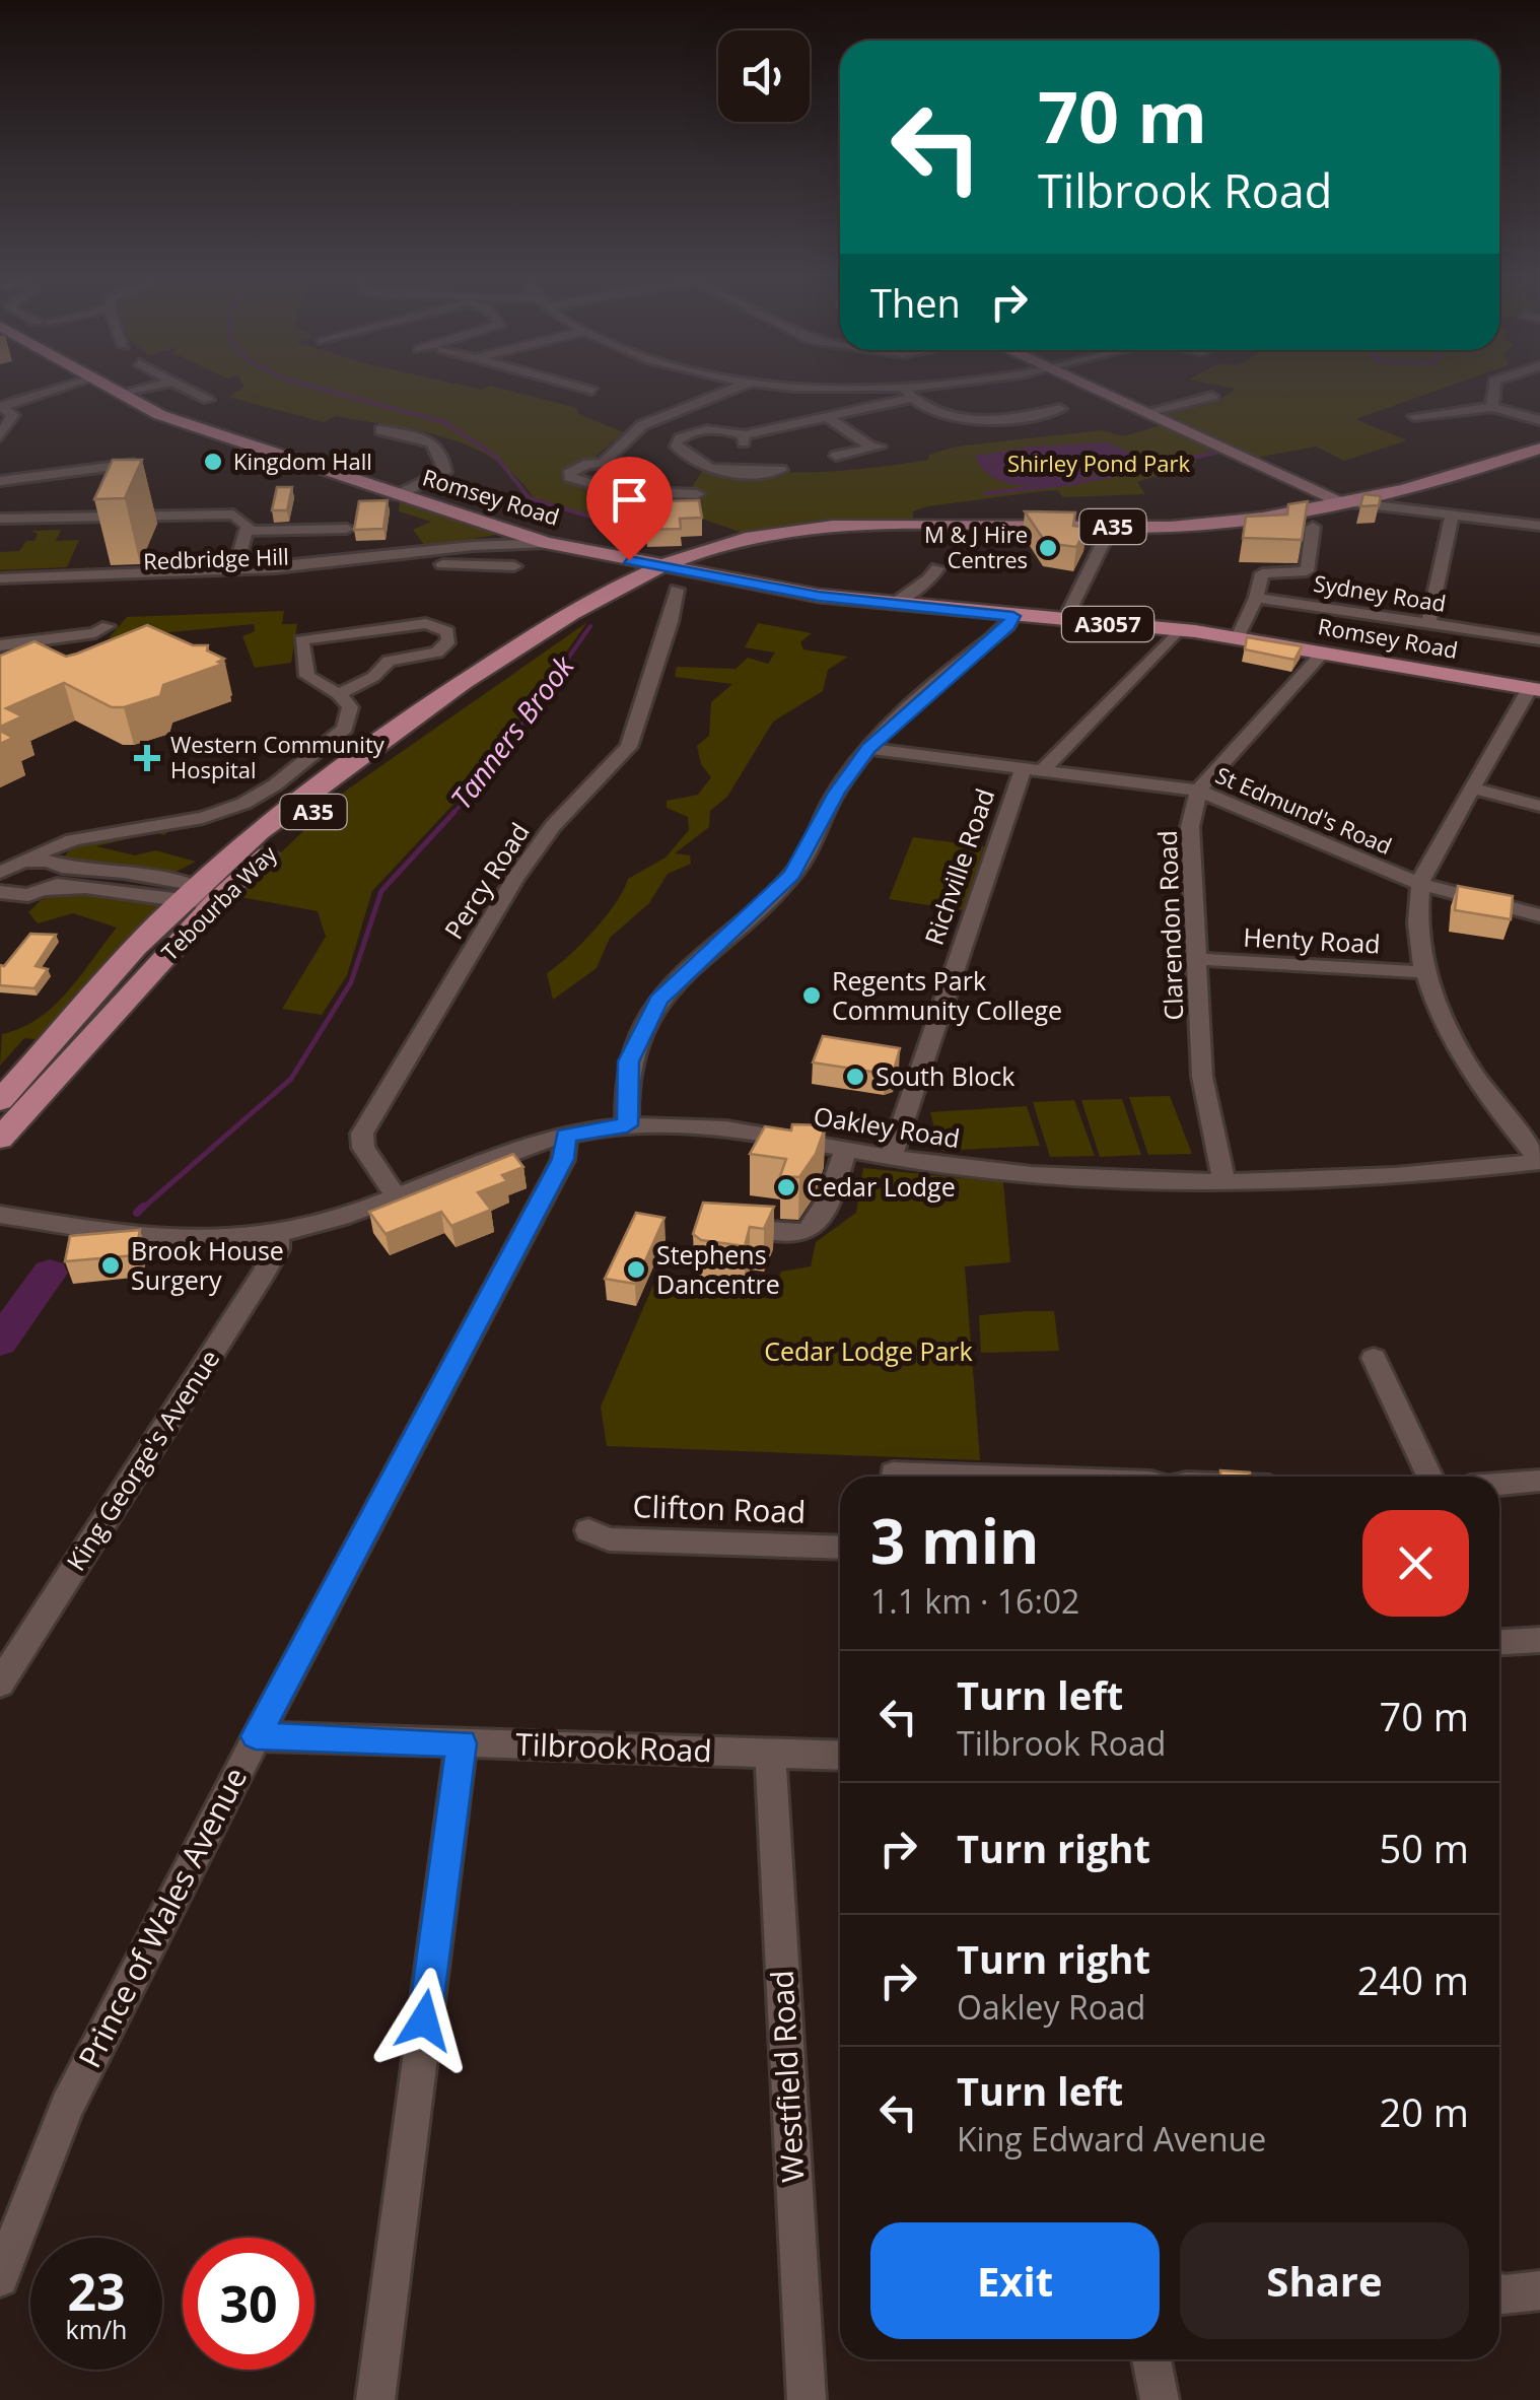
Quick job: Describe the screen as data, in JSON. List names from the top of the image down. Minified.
{"streets":{"main road":["Romsey Road","A35","A3057","Tebourba Way"],"street":["Redbridge Hill","Sydney Road","St Edmund's Road","Richville Road","Percy Road","Clarendon Road","Henty Road","Oakley Road","King George's Avenue","Clifton Road","Tilbrook Road","Prince of Wales Avenue","Westfield Road"]},"crossings":[["Romsey Road","A35"],["Romsey Road","Redbridge Hill"],["Romsey Road","Percy Road"],["Romsey Road","Tebourba Way"],["A35","Percy Road"],["A35","Tebourba Way"],["St Edmund's Road","Richville Road"],["St Edmund's Road","Clarendon Road"],["Richville Road","Oakley Road"],["Percy Road","Tebourba Way"],["Percy Road","Oakley Road"],["Clarendon Road","Henty Road"],["Clarendon Road","Oakley Road"],["Oakley Road","King George's Avenue"],["Oakley Road","Prince of Wales Avenue"],["Tilbrook Road","Prince of Wales Avenue"],["Tilbrook Road","Westfield Road"]],"water":["Tanners Brook"],"parks":["Shirley Pond Park","Cedar Lodge Park"],"places":{"other":["Kingdom Hall","M & J Hire Centres","Regents Park Community College","South Block","Cedar Lodge","Brook House Surgery","Stephens Dancentre"],"health":["Western Community Hospital"]},"page":{"turn":["70 m","Tilbrook Road"],"then":"Then","heading":["3 min","1.1 km · 16:02"],"list":[{"name":"Turn left","note":"Tilbrook Road","value":"70 m"},{"name":"Turn right","value":"50 m"},{"name":"Turn right","note":"Oakley Road","value":"240 m"},{"name":"Turn left","note":"King Edward Avenue","value":"20 m"}],"buttons":["Exit","Share"],"speed":"23 km/h","limit":"30"}}
